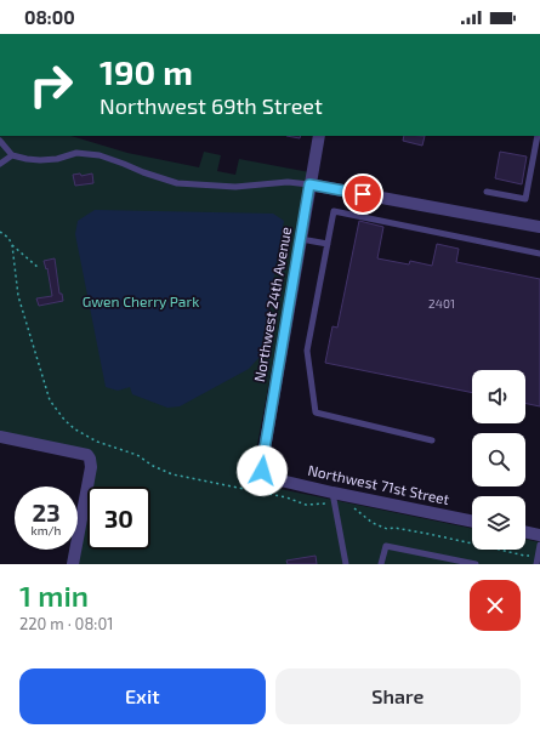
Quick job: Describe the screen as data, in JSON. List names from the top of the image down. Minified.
{"streets":{"street":["Northwest 24th Avenue","Northwest 71st Street"]},"crossings":[["Northwest 24th Avenue","Northwest 71st Street"]],"parks":["Gwen Cherry Park"],"house_numbers":["2401"],"page":{"status":"08:00","turn":["190 m","Northwest 69th Street"],"speed":"23 km/h","limit":"30","heading":["1 min","220 m · 08:01"],"buttons":["Exit","Share"]}}
